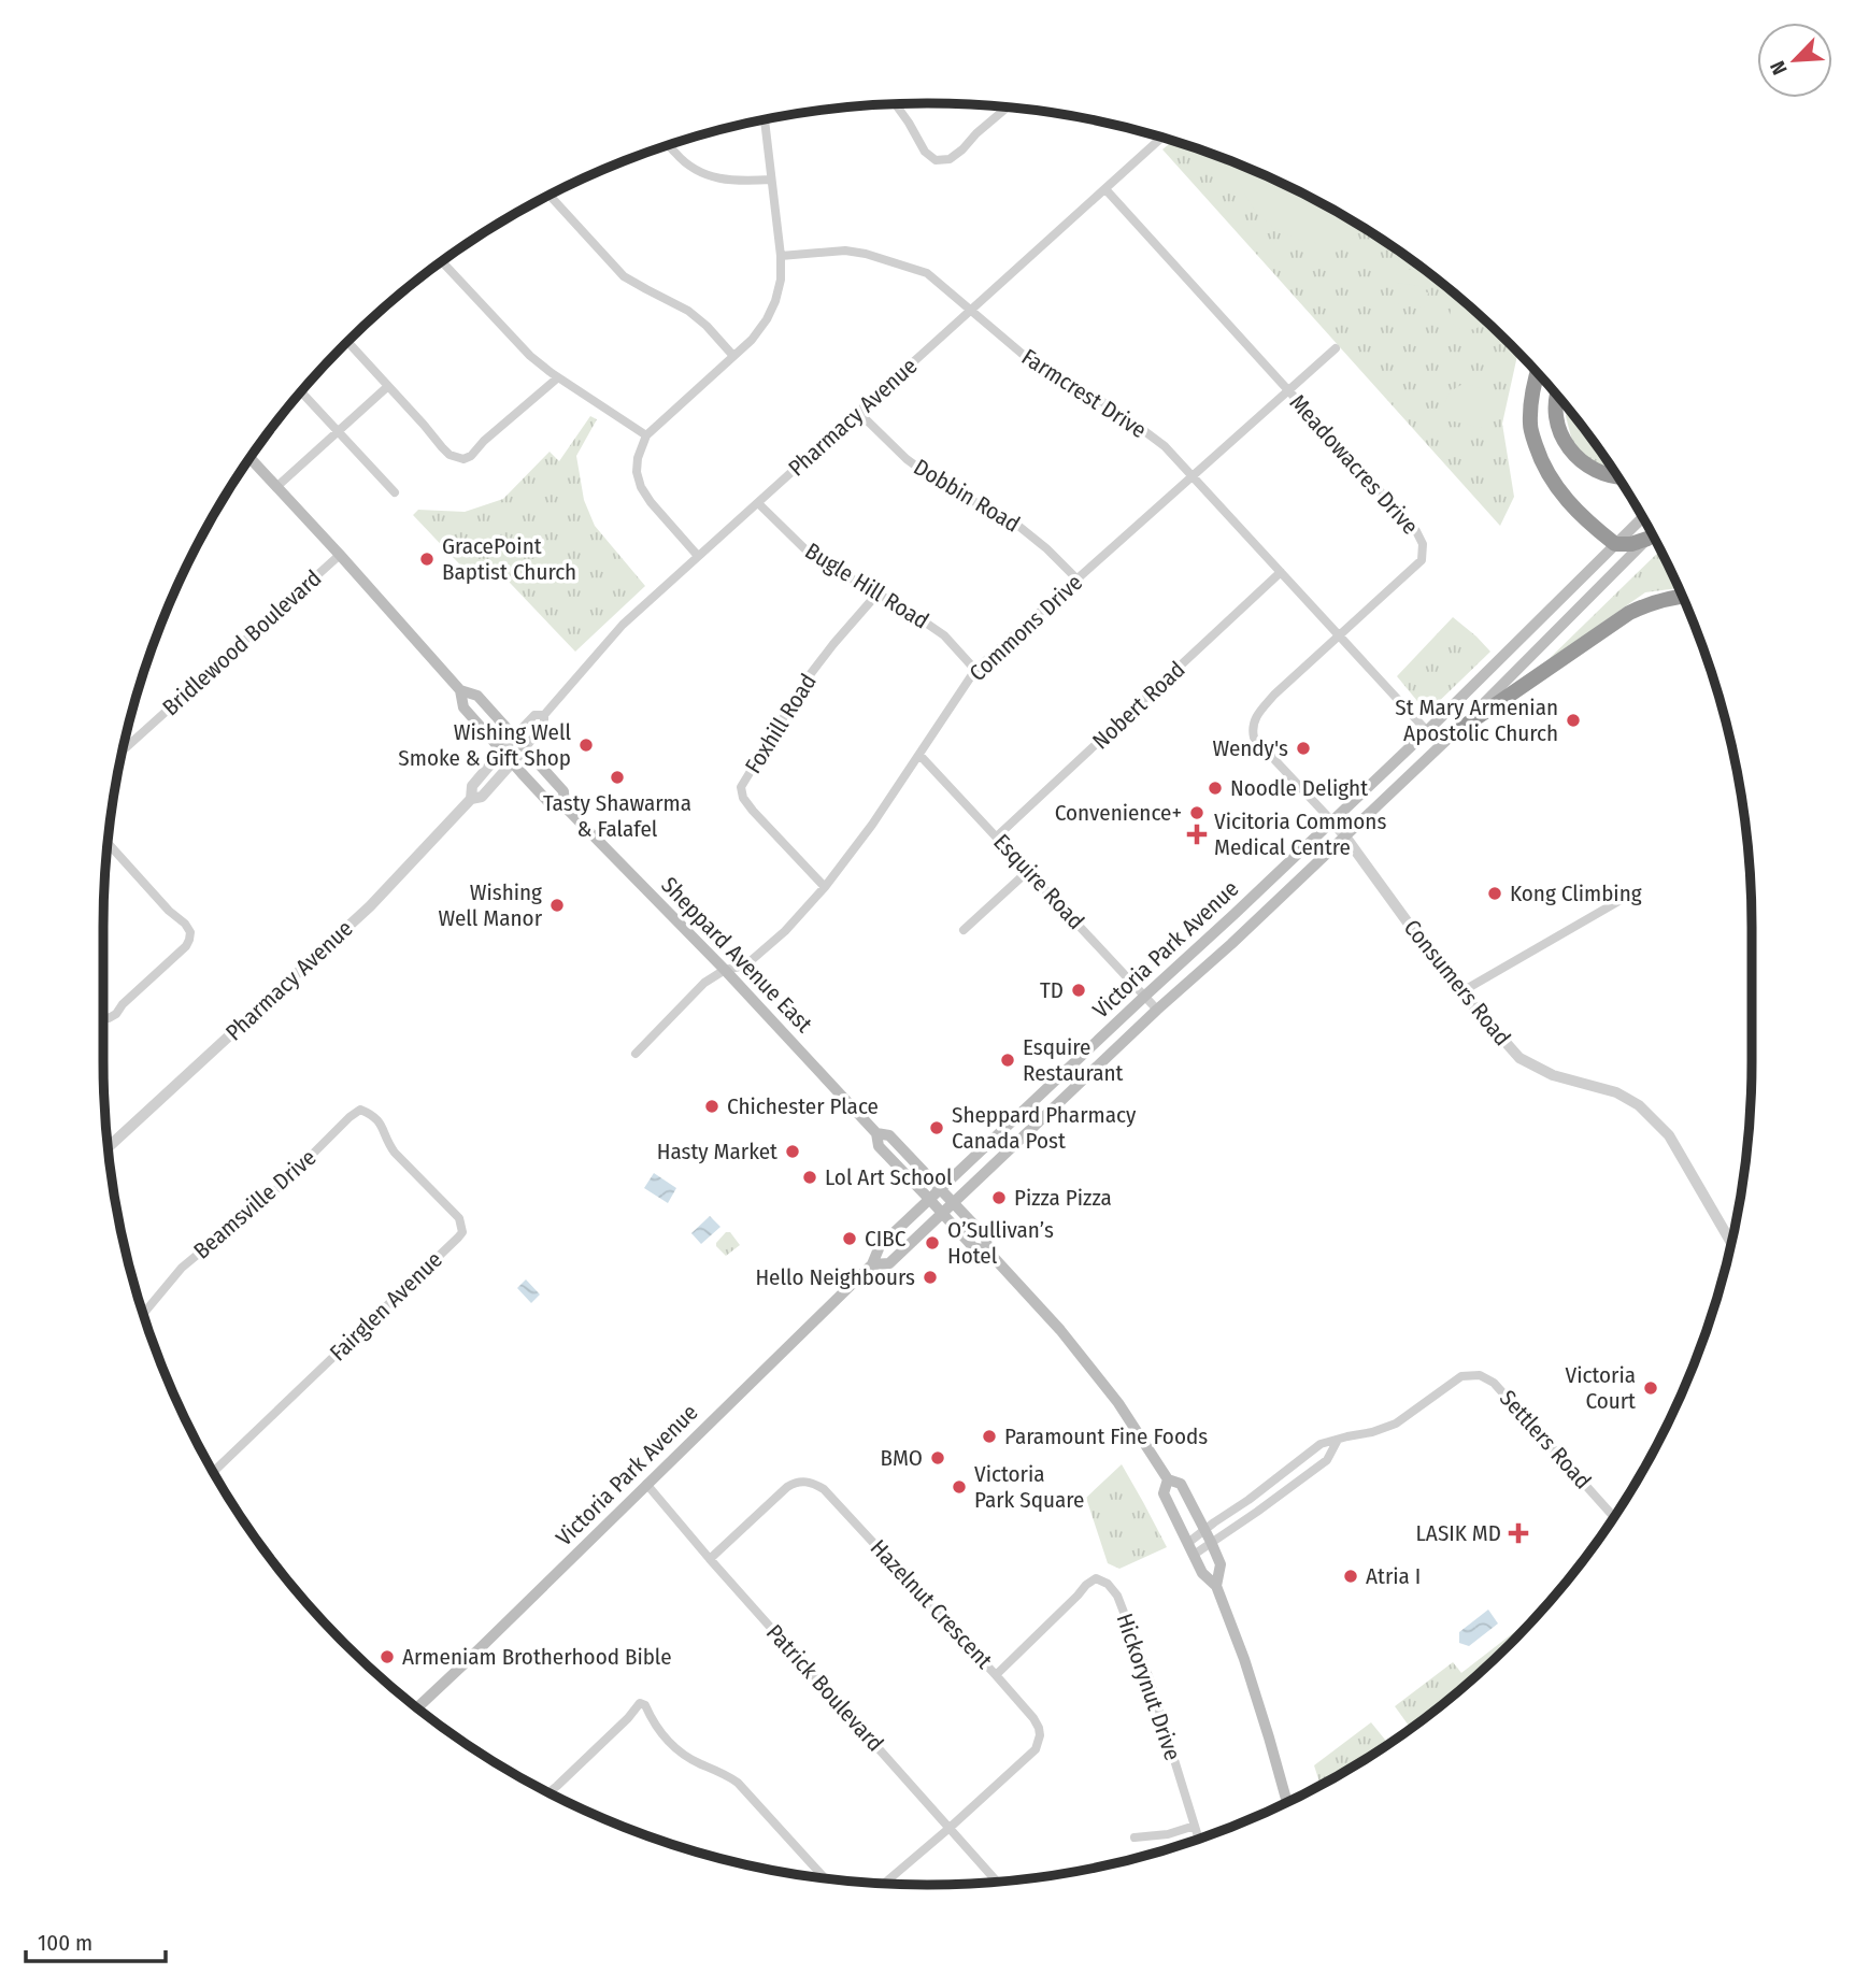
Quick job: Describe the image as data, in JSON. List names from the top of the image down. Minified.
{"streets":{"main road":["Victoria Park Avenue","Sheppard Avenue East"],"street":["Farmcrest Drive","Pharmacy Avenue","Meadowacres Drive","Dobbin Road","Bugle Hill Road","Commons Drive","Bridlewood Boulevard","Nobert Road","Foxhill Road","Esquire Road","Consumers Road","Beamsville Drive","Fairglen Avenue","Settlers Road","Hazelnut Crescent","Hickorynut Drive","Patrick Boulevard"]},"crossings":[["Farmcrest Drive","Pharmacy Avenue"],["Farmcrest Drive","Meadowacres Drive"],["Farmcrest Drive","Commons Drive"],["Farmcrest Drive","Nobert Road"],["Farmcrest Drive","Victoria Park Avenue"],["Pharmacy Avenue","Meadowacres Drive"],["Pharmacy Avenue","Dobbin Road"],["Pharmacy Avenue","Bugle Hill Road"],["Pharmacy Avenue","Sheppard Avenue East"],["Meadowacres Drive","Commons Drive"],["Meadowacres Drive","Victoria Park Avenue"],["Meadowacres Drive","Consumers Road"],["Dobbin Road","Commons Drive"],["Bugle Hill Road","Commons Drive"],["Bugle Hill Road","Foxhill Road"],["Commons Drive","Foxhill Road"],["Commons Drive","Esquire Road"],["Commons Drive","Sheppard Avenue East"],["Bridlewood Boulevard","Sheppard Avenue East"],["Nobert Road","Esquire Road"],["Esquire Road","Victoria Park Avenue"],["Victoria Park Avenue","Sheppard Avenue East"],["Victoria Park Avenue","Consumers Road"],["Victoria Park Avenue","Patrick Boulevard"],["Sheppard Avenue East","Settlers Road"],["Beamsville Drive","Fairglen Avenue"],["Hazelnut Crescent","Hickorynut Drive"],["Hazelnut Crescent","Patrick Boulevard"]],"places":{"other":["GracePoint Baptist Church","St Mary Armenian Apostolic Church","Wishing Well Smoke & Gift Shop","Wendy's","Tasty Shawarma & Falafel","Noodle Delight","Convenience+","Kong Climbing","Wishing Well Manor","TD","Esquire Restaurant","Chichester Place","Sheppard Pharmacy Canada Post","Hasty Market","Lol Art School","Pizza Pizza","CIBC","O’Sullivan’s Hotel","Hello Neighbours","Victoria Court","Paramount Fine Foods","BMO","Victoria Park Square","Atria I","Armeniam Brotherhood Bible"],"health":["Vicitoria Commons Medical Centre","LASIK MD"]},"scale_bar":"100 m","north":"bottom left"}
